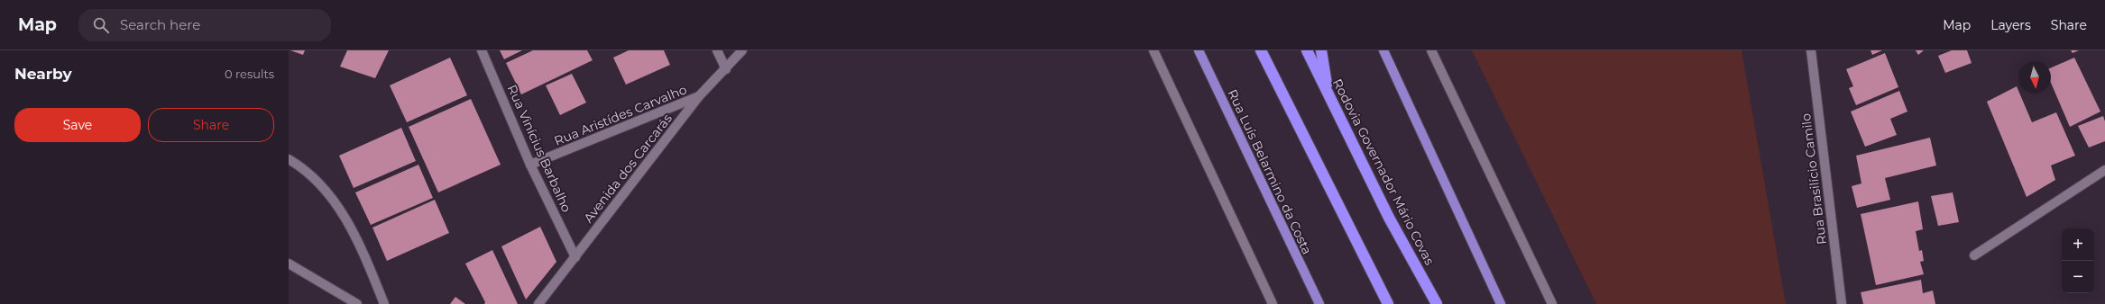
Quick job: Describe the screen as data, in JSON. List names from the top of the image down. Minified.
{"streets":{"highway":["Rodovia Governador Mário Covas"],"main road":["Rua Luís Belarmino da Costa"],"street":["Rua Aristídes Carvalho","Rua Vinícius Barbalho","Avenida dos Carcarás","Rua Brasilício Camilo"]},"crossings":[["Rua Aristídes Carvalho","Rua Vinícius Barbalho"],["Rua Aristídes Carvalho","Avenida dos Carcarás"],["Rua Vinícius Barbalho","Avenida dos Carcarás"]],"north":"bottom","page":{"header":"Map","search":"Search here","nav":["Map","Layers","Share"],"heading":["Nearby","0 results"],"buttons":["Save","Share"],"map_buttons":["+","−"]}}
